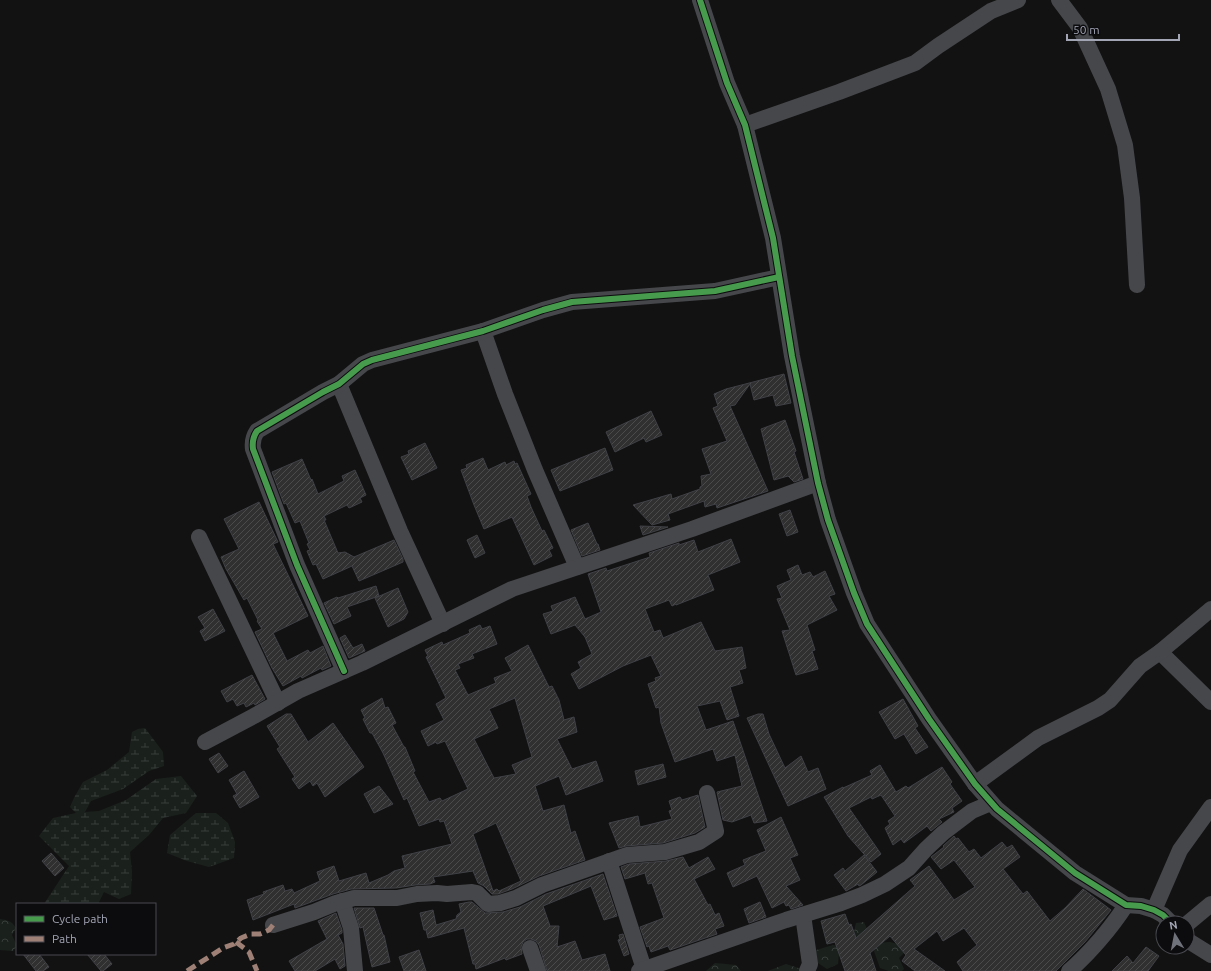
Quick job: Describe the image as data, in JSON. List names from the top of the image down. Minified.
{"legend":["Cycle path","Path"],"scale_bar":"50 m","north":"top"}
